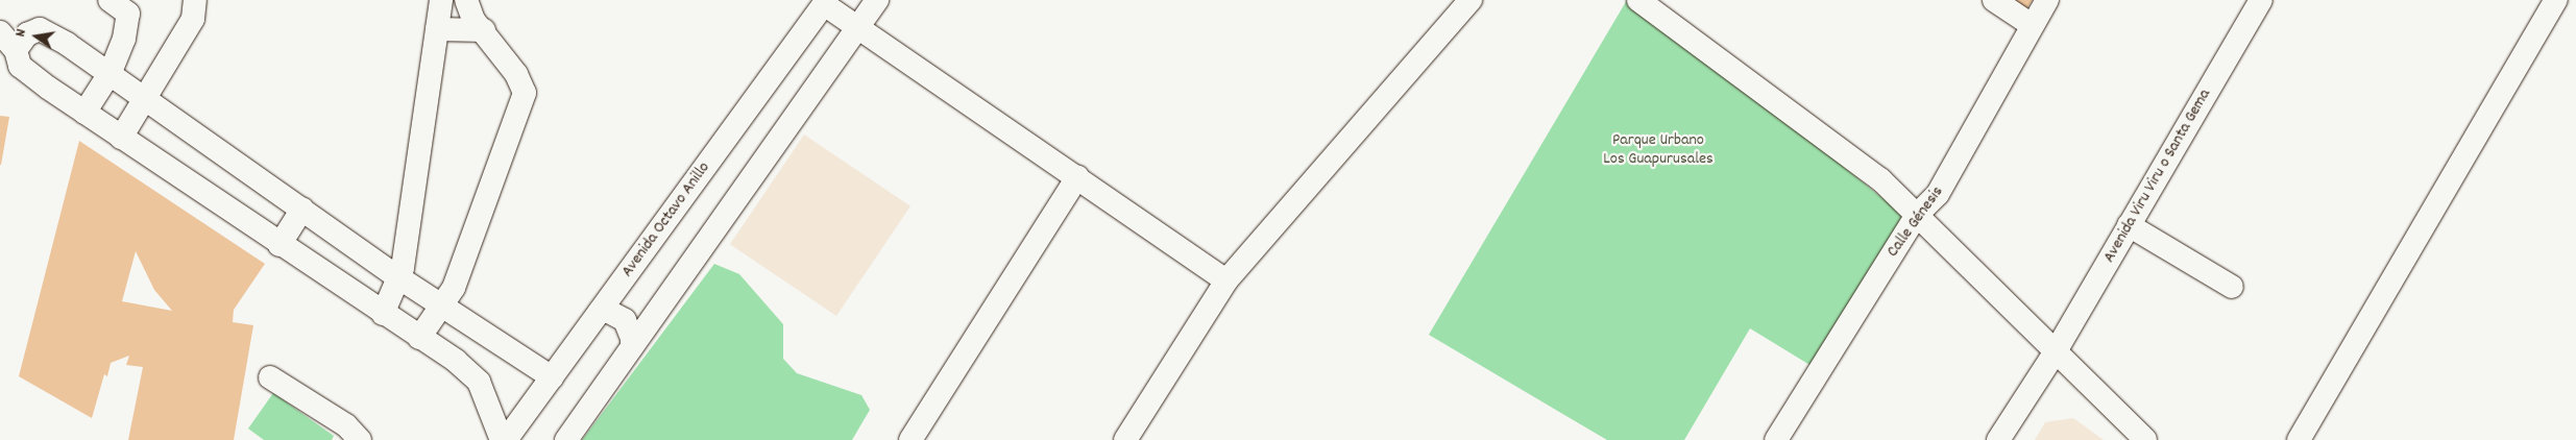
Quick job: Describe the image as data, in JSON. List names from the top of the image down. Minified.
{"streets":{"street":["Avenida Viru Viru o Santa Gema","Avenida Octavo Anillo","Calle Génesis"]},"parks":["Parque Urbano Los Guapurusales"],"north":"left"}
